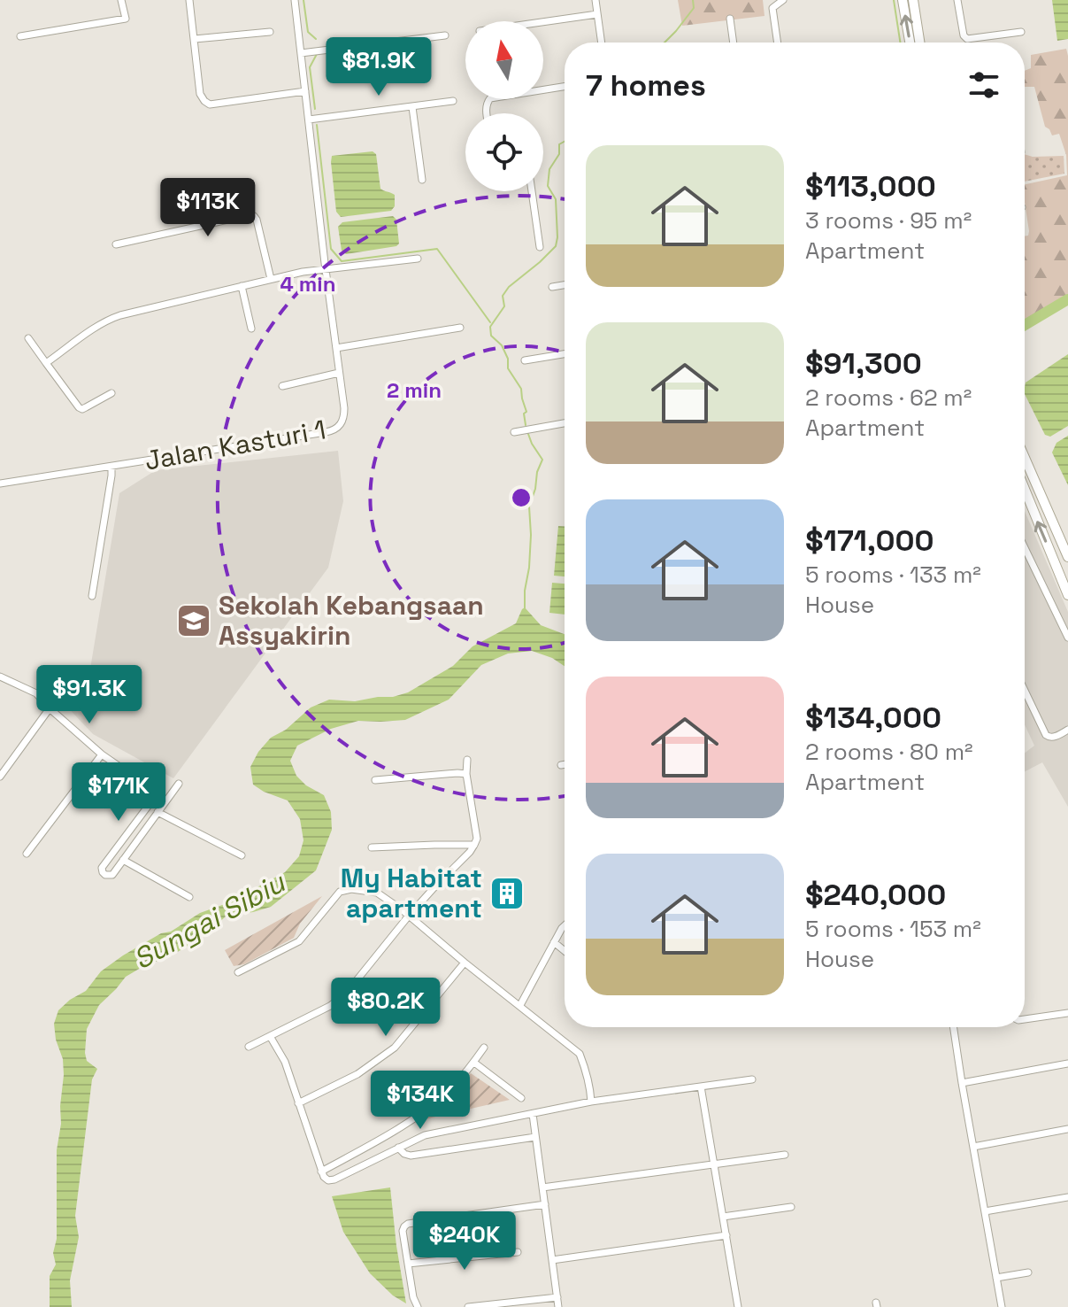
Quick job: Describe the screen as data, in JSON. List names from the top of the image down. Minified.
{"streets":{"street":["Jalan Kasturi 1"]},"water":["Sungai Sibiu"],"places":{"school or university":["Sekolah Kebangsaan Assyakirin"],"building":["My Habitat apartment"]},"north":"top","page":{"price":["$81.9K","$113K","$91.3K","$171K","$80.2K","$134K","$240K"],"heading":"7 homes","list":[{"name":"$113,000","note":"3 rooms · 95 m² · Apartment"},{"name":"$91,300","note":"2 rooms · 62 m² · Apartment"},{"name":"$171,000","note":"5 rooms · 133 m² · House"},{"name":"$134,000","note":"2 rooms · 80 m² · Apartment"},{"name":"$240,000","note":"5 rooms · 153 m² · House"}]},"rings":["4 min","2 min"]}
